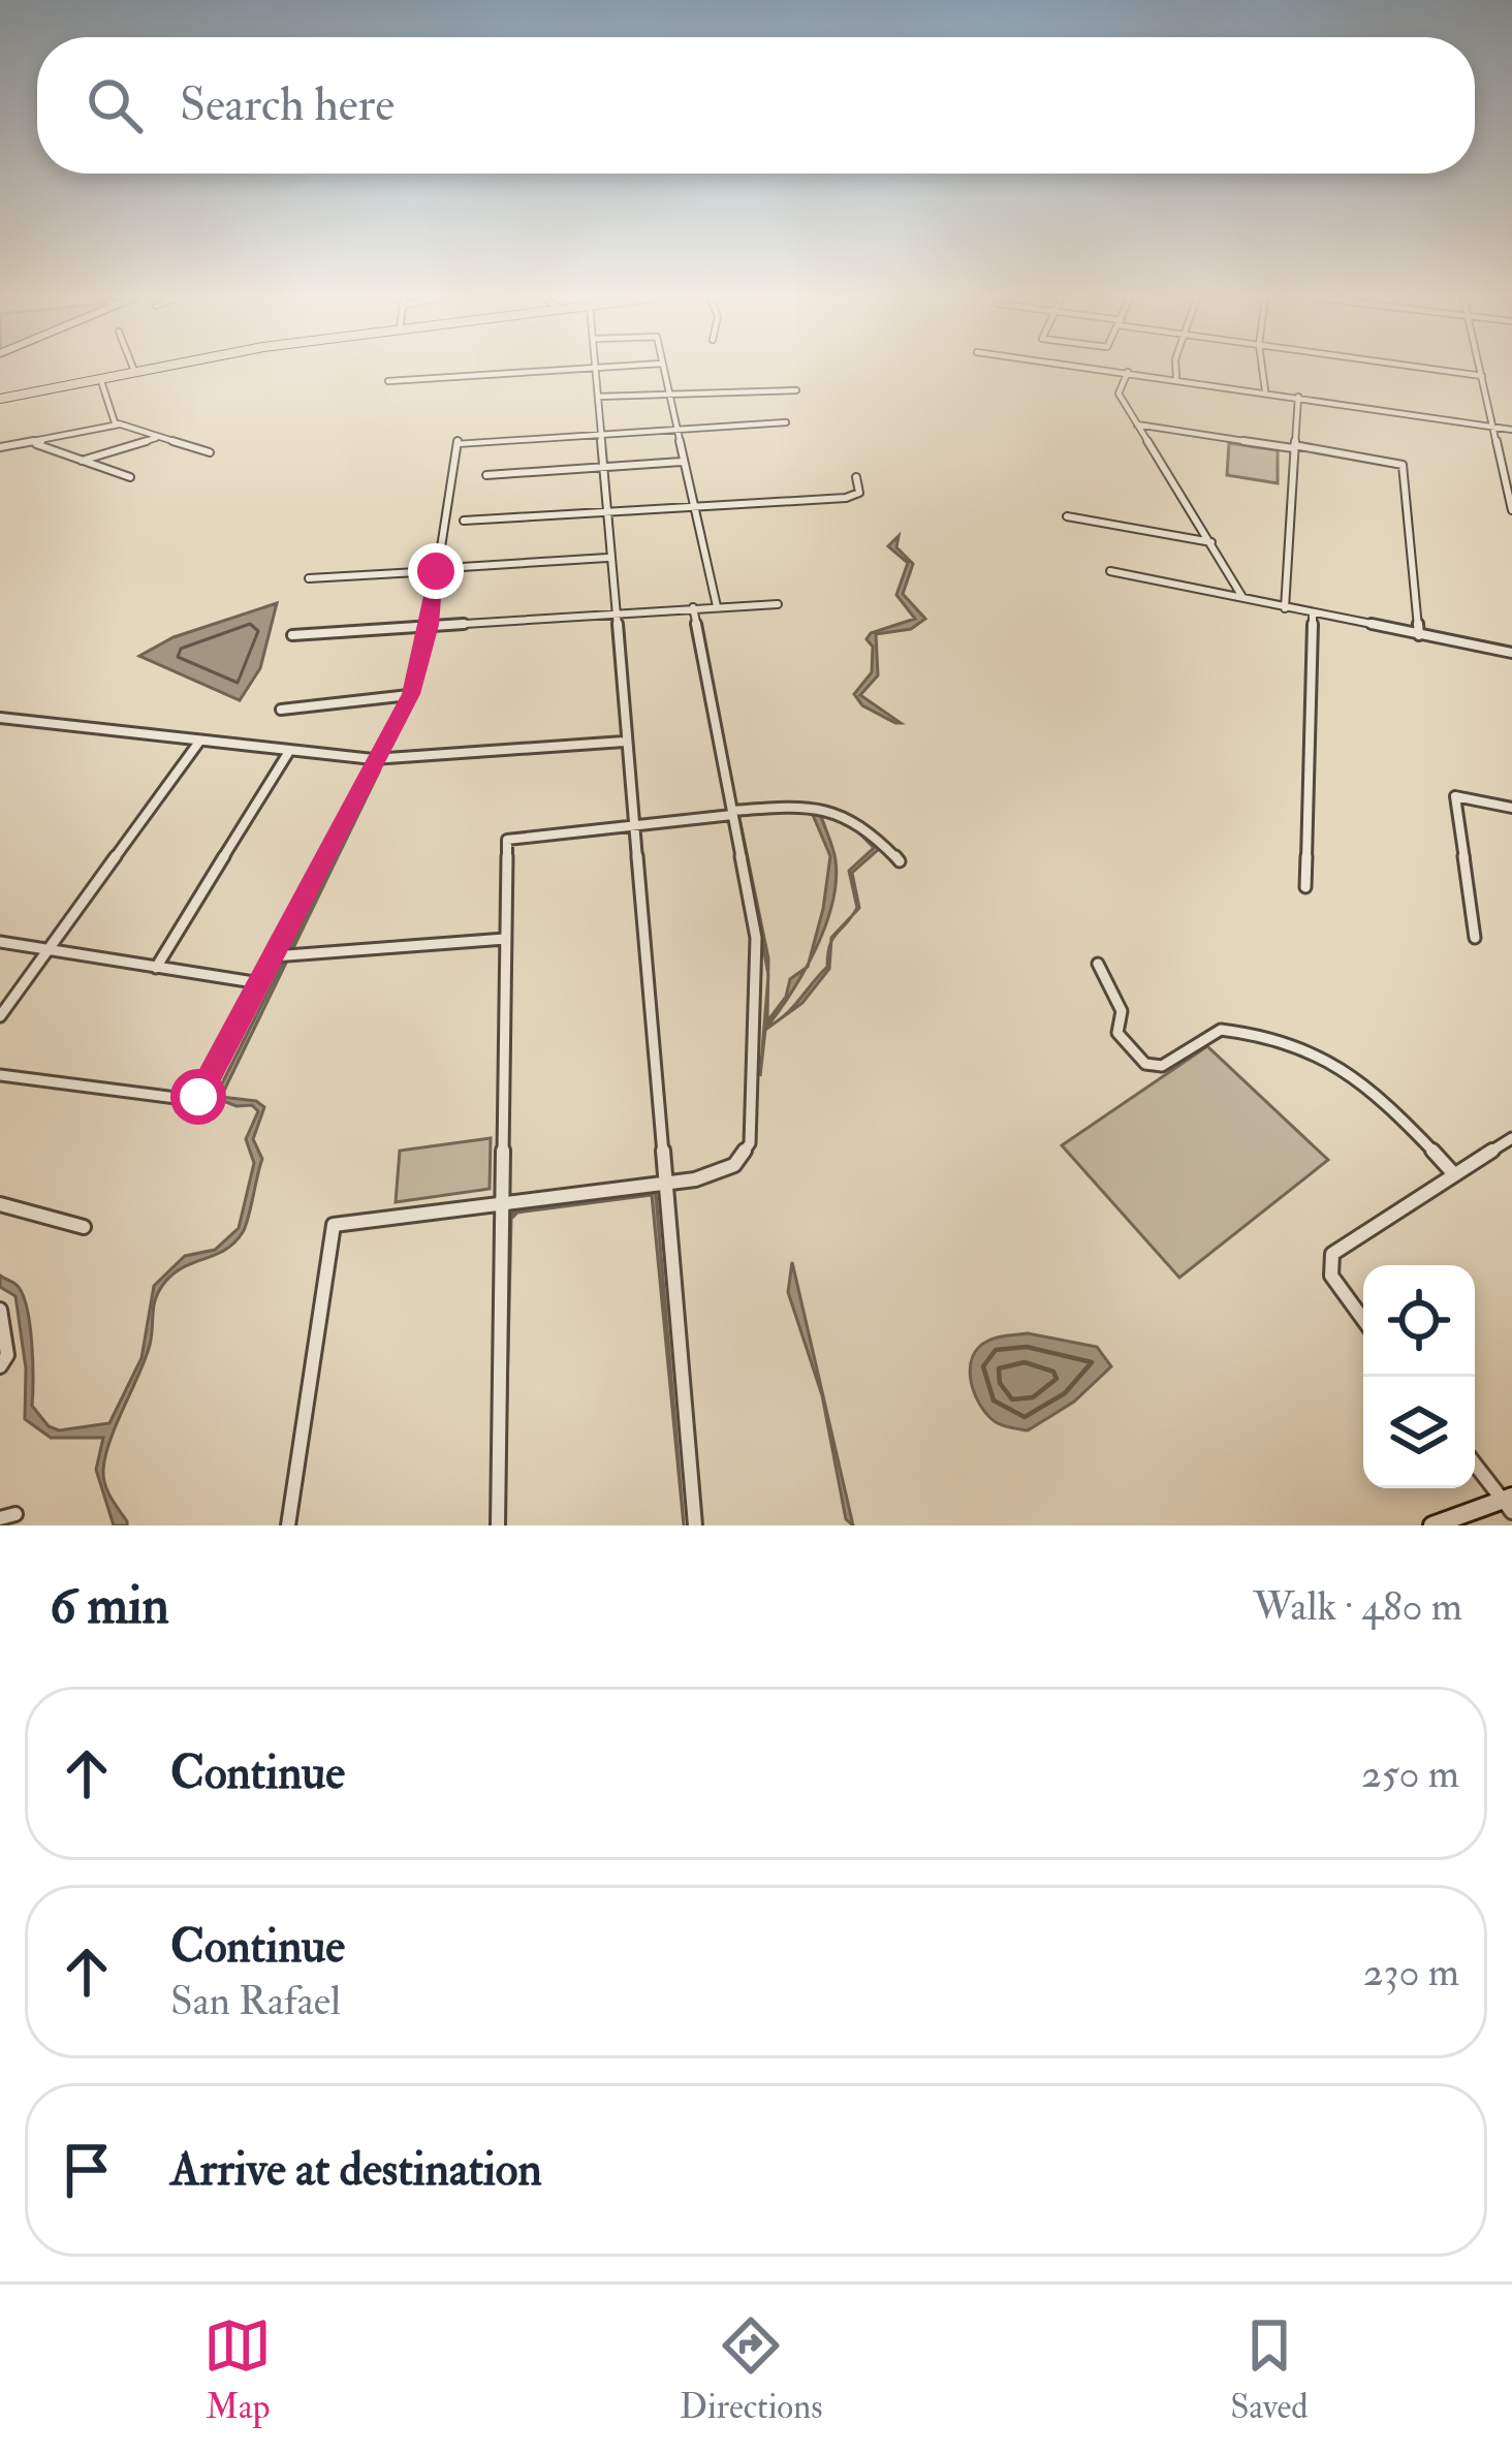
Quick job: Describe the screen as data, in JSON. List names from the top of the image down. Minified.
{"page":{"search":"Search here","heading":["6 min","Walk · 480 m"],"list":[["Continue","250 m"],["Continue","San Rafael","230 m"],"Arrive at destination"],"nav":["Map","Directions","Saved"]}}
